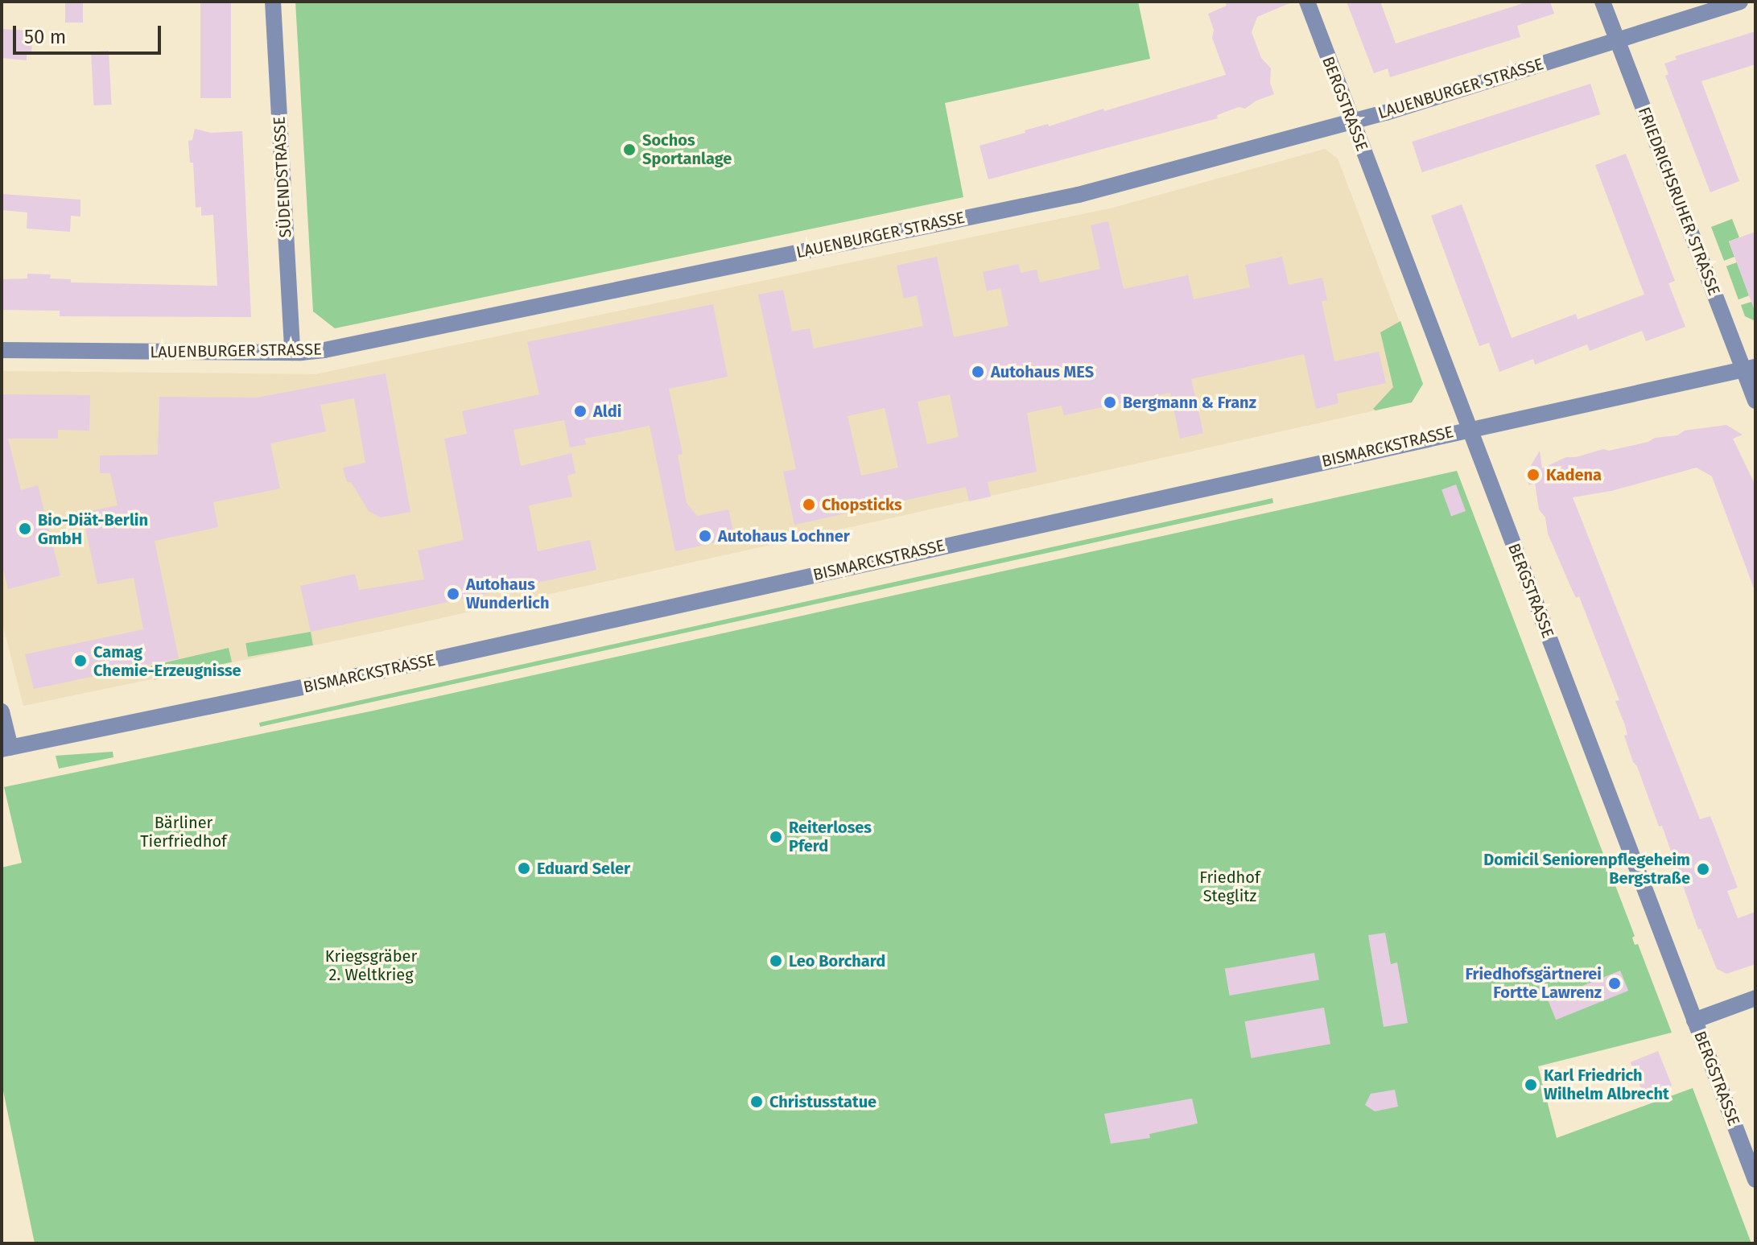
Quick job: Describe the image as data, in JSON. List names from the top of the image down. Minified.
{"streets":{"street":["LAUENBURGER STRASSE","BERGSTRASSE","SÜDENDSTRASSE","FRIEDRICHSRUHER STRASSE","BISMARCKSTRASSE"]},"crossings":[["LAUENBURGER STRASSE","BERGSTRASSE"],["LAUENBURGER STRASSE","SÜDENDSTRASSE"],["LAUENBURGER STRASSE","FRIEDRICHSRUHER STRASSE"],["BERGSTRASSE","BISMARCKSTRASSE"],["FRIEDRICHSRUHER STRASSE","BISMARCKSTRASSE"]],"parks":["Bärliner Tierfriedhof","Friedhof Steglitz","Kriegsgräber 2. Weltkrieg"],"places":["Sochos Sportanlage","Autohaus MES","Bergmann & Franz","Aldi","Kadena","Chopsticks","Bio-Diät-Berlin GmbH","Autohaus Lochner","Autohaus Wunderlich","Camag Chemie-Erzeugnisse","Reiterloses Pferd","Eduard Seler","Domicil Seniorenpflegeheim Bergstraße","Leo Borchard","Friedhofsgärtnerei Fortte Lawrenz","Karl Friedrich Wilhelm Albrecht","Christusstatue"],"scale_bar":"50 m"}
